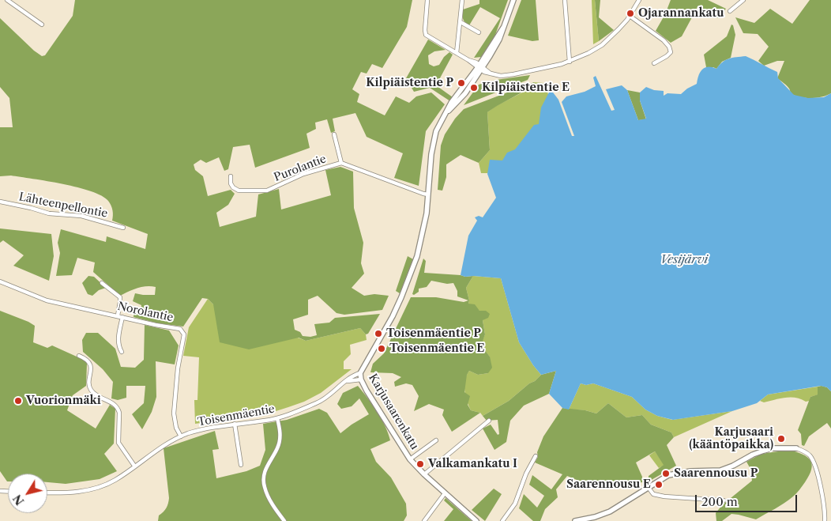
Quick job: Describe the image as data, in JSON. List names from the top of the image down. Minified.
{"streets":{"street":["Purolantie","Lähteenpellontie","Norolantie","Karjusaarenkatu","Toisenmäentie"]},"crossings":[["Purolantie","Karjusaarenkatu"],["Norolantie","Toisenmäentie"],["Karjusaarenkatu","Toisenmäentie"]],"water":["Vesijärvi"],"places":["Ojarannankatu","Kilpiäistentie P","Kilpiäistentie E","Toisenmäentie P","Toisenmäentie E","Vuorionmäki","Karjusaari (kääntöpaikka)","Valkamankatu I","Saarennousu P","Saarennousu E"],"scale_bar":"200 m","north":"bottom left"}
